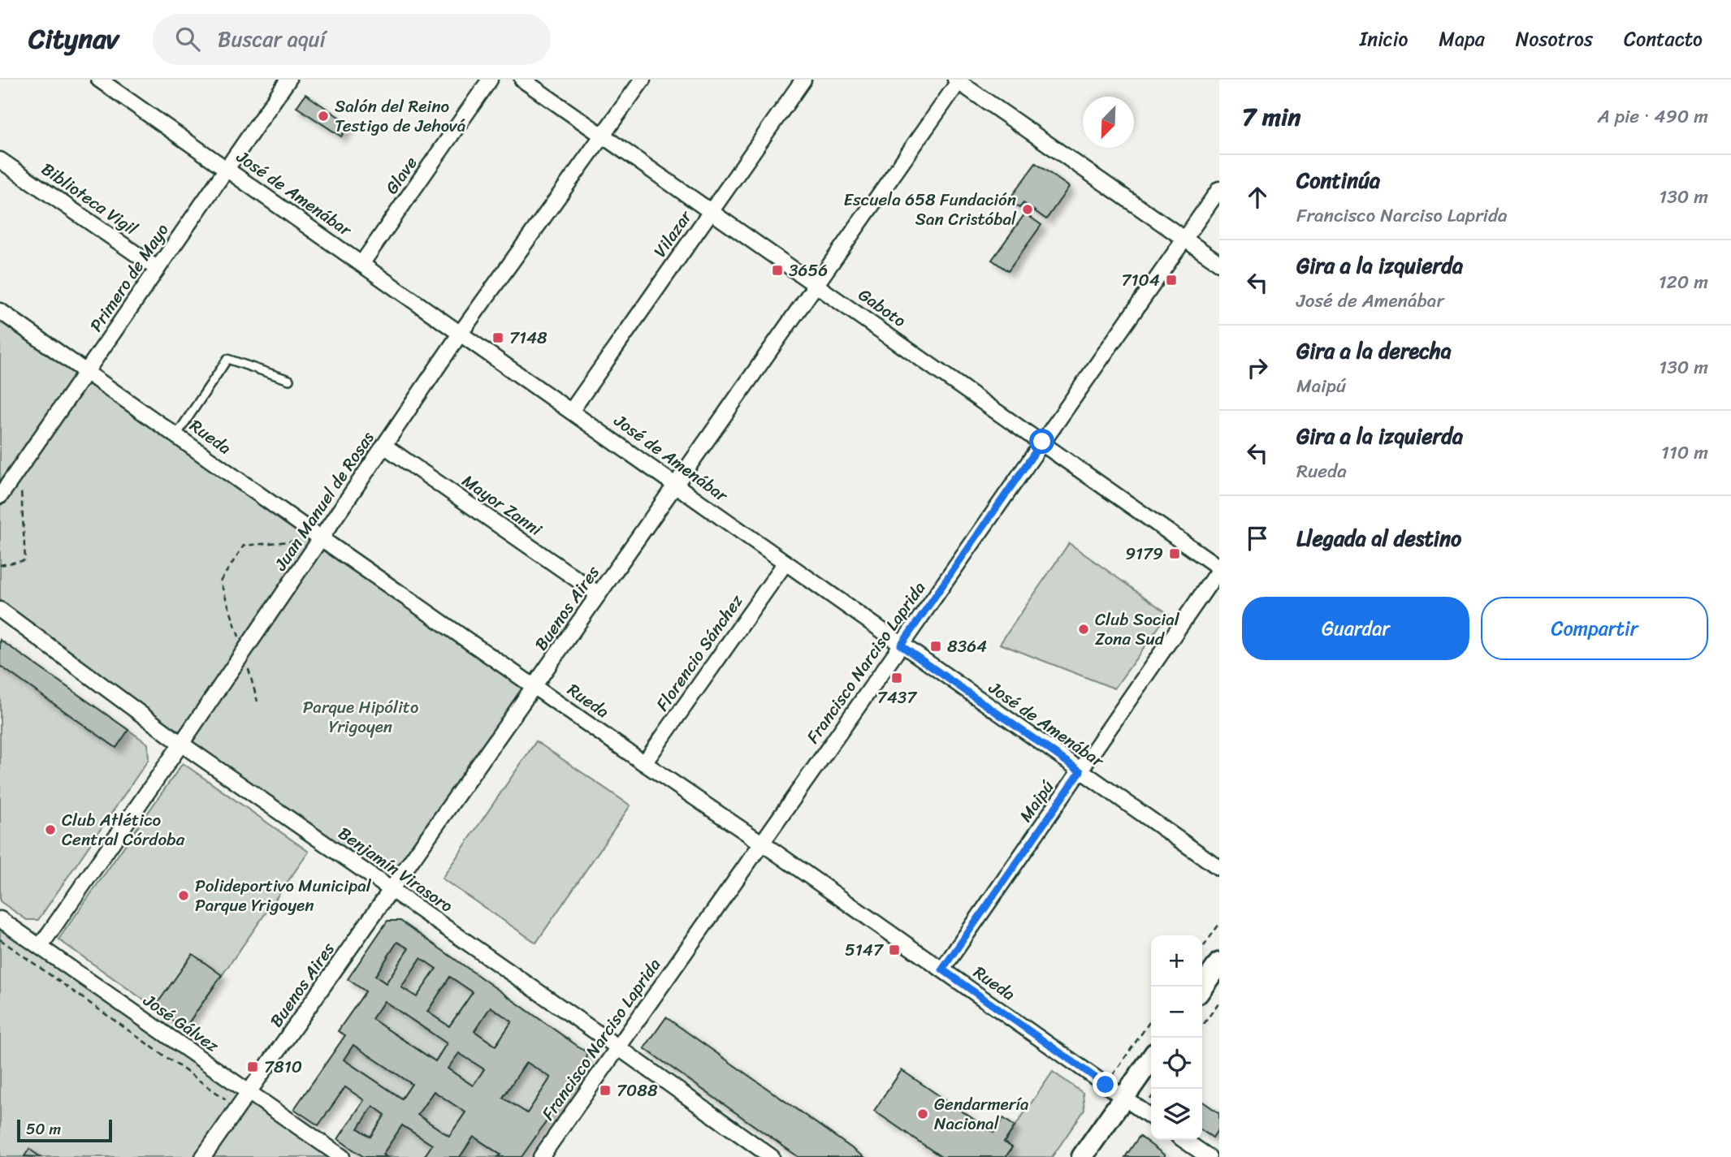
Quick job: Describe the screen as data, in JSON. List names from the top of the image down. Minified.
{"streets":{"street":["Glave","José de Amenábar","Biblioteca Vigil","Vilazar","Primero de Mayo","Gaboto","Rueda","Juan Manuel de Rosas","Mayor Zanni","Buenos Aires","Florencio Sánchez","Francisco Narciso Laprida","Maipú","Benjamín Virasoro","José Gálvez"]},"crossings":[["Glave","José de Amenábar"],["José de Amenábar","Vilazar"],["José de Amenábar","Primero de Mayo"],["José de Amenábar","Juan Manuel de Rosas"],["José de Amenábar","Buenos Aires"],["José de Amenábar","Florencio Sánchez"],["José de Amenábar","Francisco Narciso Laprida"],["José de Amenábar","Maipú"],["Biblioteca Vigil","Primero de Mayo"],["Vilazar","Gaboto"],["Primero de Mayo","Rueda"],["Gaboto","Juan Manuel de Rosas"],["Gaboto","Buenos Aires"],["Gaboto","Francisco Narciso Laprida"],["Gaboto","Maipú"],["Rueda","Juan Manuel de Rosas"],["Rueda","Buenos Aires"],["Rueda","Florencio Sánchez"],["Rueda","Francisco Narciso Laprida"],["Rueda","Maipú"],["Juan Manuel de Rosas","Mayor Zanni"],["Juan Manuel de Rosas","Benjamín Virasoro"],["Juan Manuel de Rosas","José Gálvez"],["Mayor Zanni","Buenos Aires"],["Buenos Aires","Benjamín Virasoro"],["Buenos Aires","José Gálvez"],["Francisco Narciso Laprida","Benjamín Virasoro"]],"parks":["Parque Hipólito Yrigoyen"],"places":{"other":["Salón del Reino Testigo de Jehová","Escuela 658 Fundación San Cristóbal","Club Social Zona Sud","Club Atlético Central Córdoba","Polideportivo Municipal Parque Yrigoyen","Gendarmería Nacional"],"transit":["3656","7104","7148","9179","8364","7437","5147","7810","7088"]},"scale_bar":"50 m","north":"bottom left","page":{"header":"Citynav","search":"Buscar aquí","nav":["Inicio","Mapa","Nosotros","Contacto"],"heading":["7 min","A pie · 490 m"],"list":[["Continúa","Francisco Narciso Laprida","130 m"],["Gira a la izquierda","José de Amenábar","120 m"],["Gira a la derecha","Maipú","130 m"],["Gira a la izquierda","Rueda","110 m"],"Llegada al destino"],"buttons":["Guardar","Compartir"],"map_buttons":["+","−"],"scale":"50 m"}}
